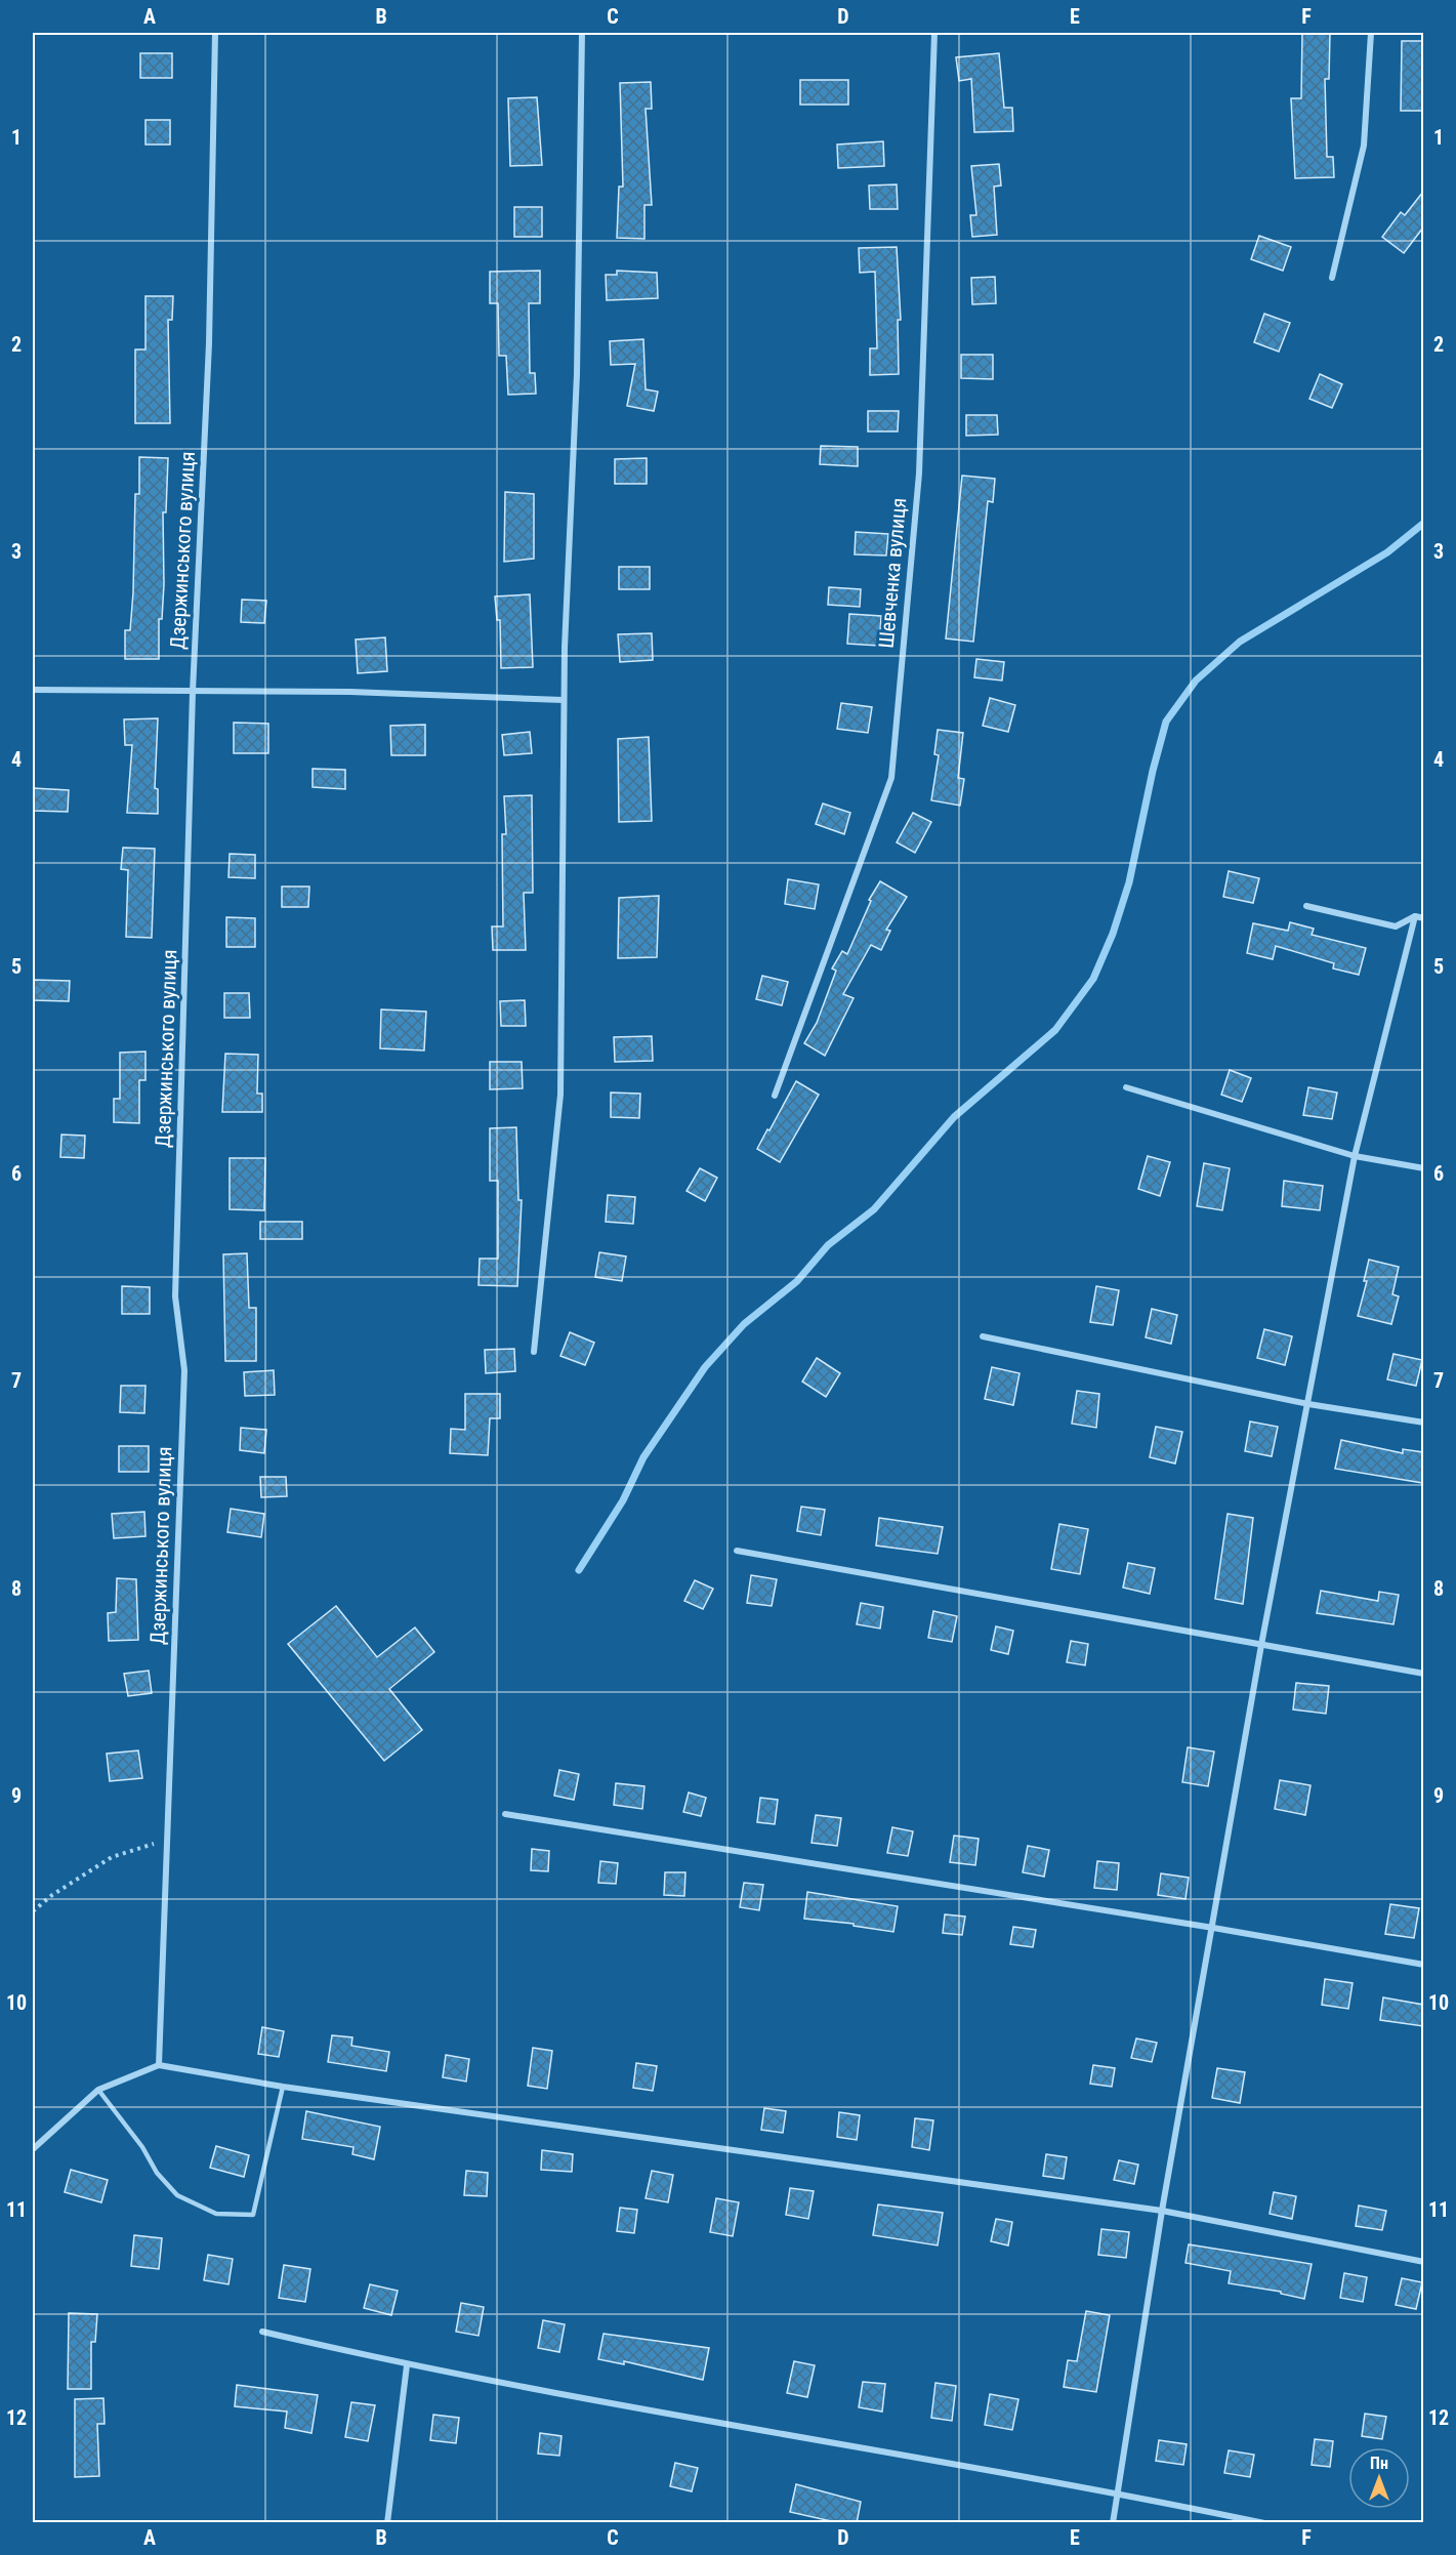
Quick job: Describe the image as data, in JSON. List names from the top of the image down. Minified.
{"streets":{"street":["Дзержинського вулиця","Шевченка вулиця"]},"north":"top","grid":{"columns":["A","B","C","D","E","F"],"rows":["1","2","3","4","5","6","7","8","9","10","11","12"]}}
